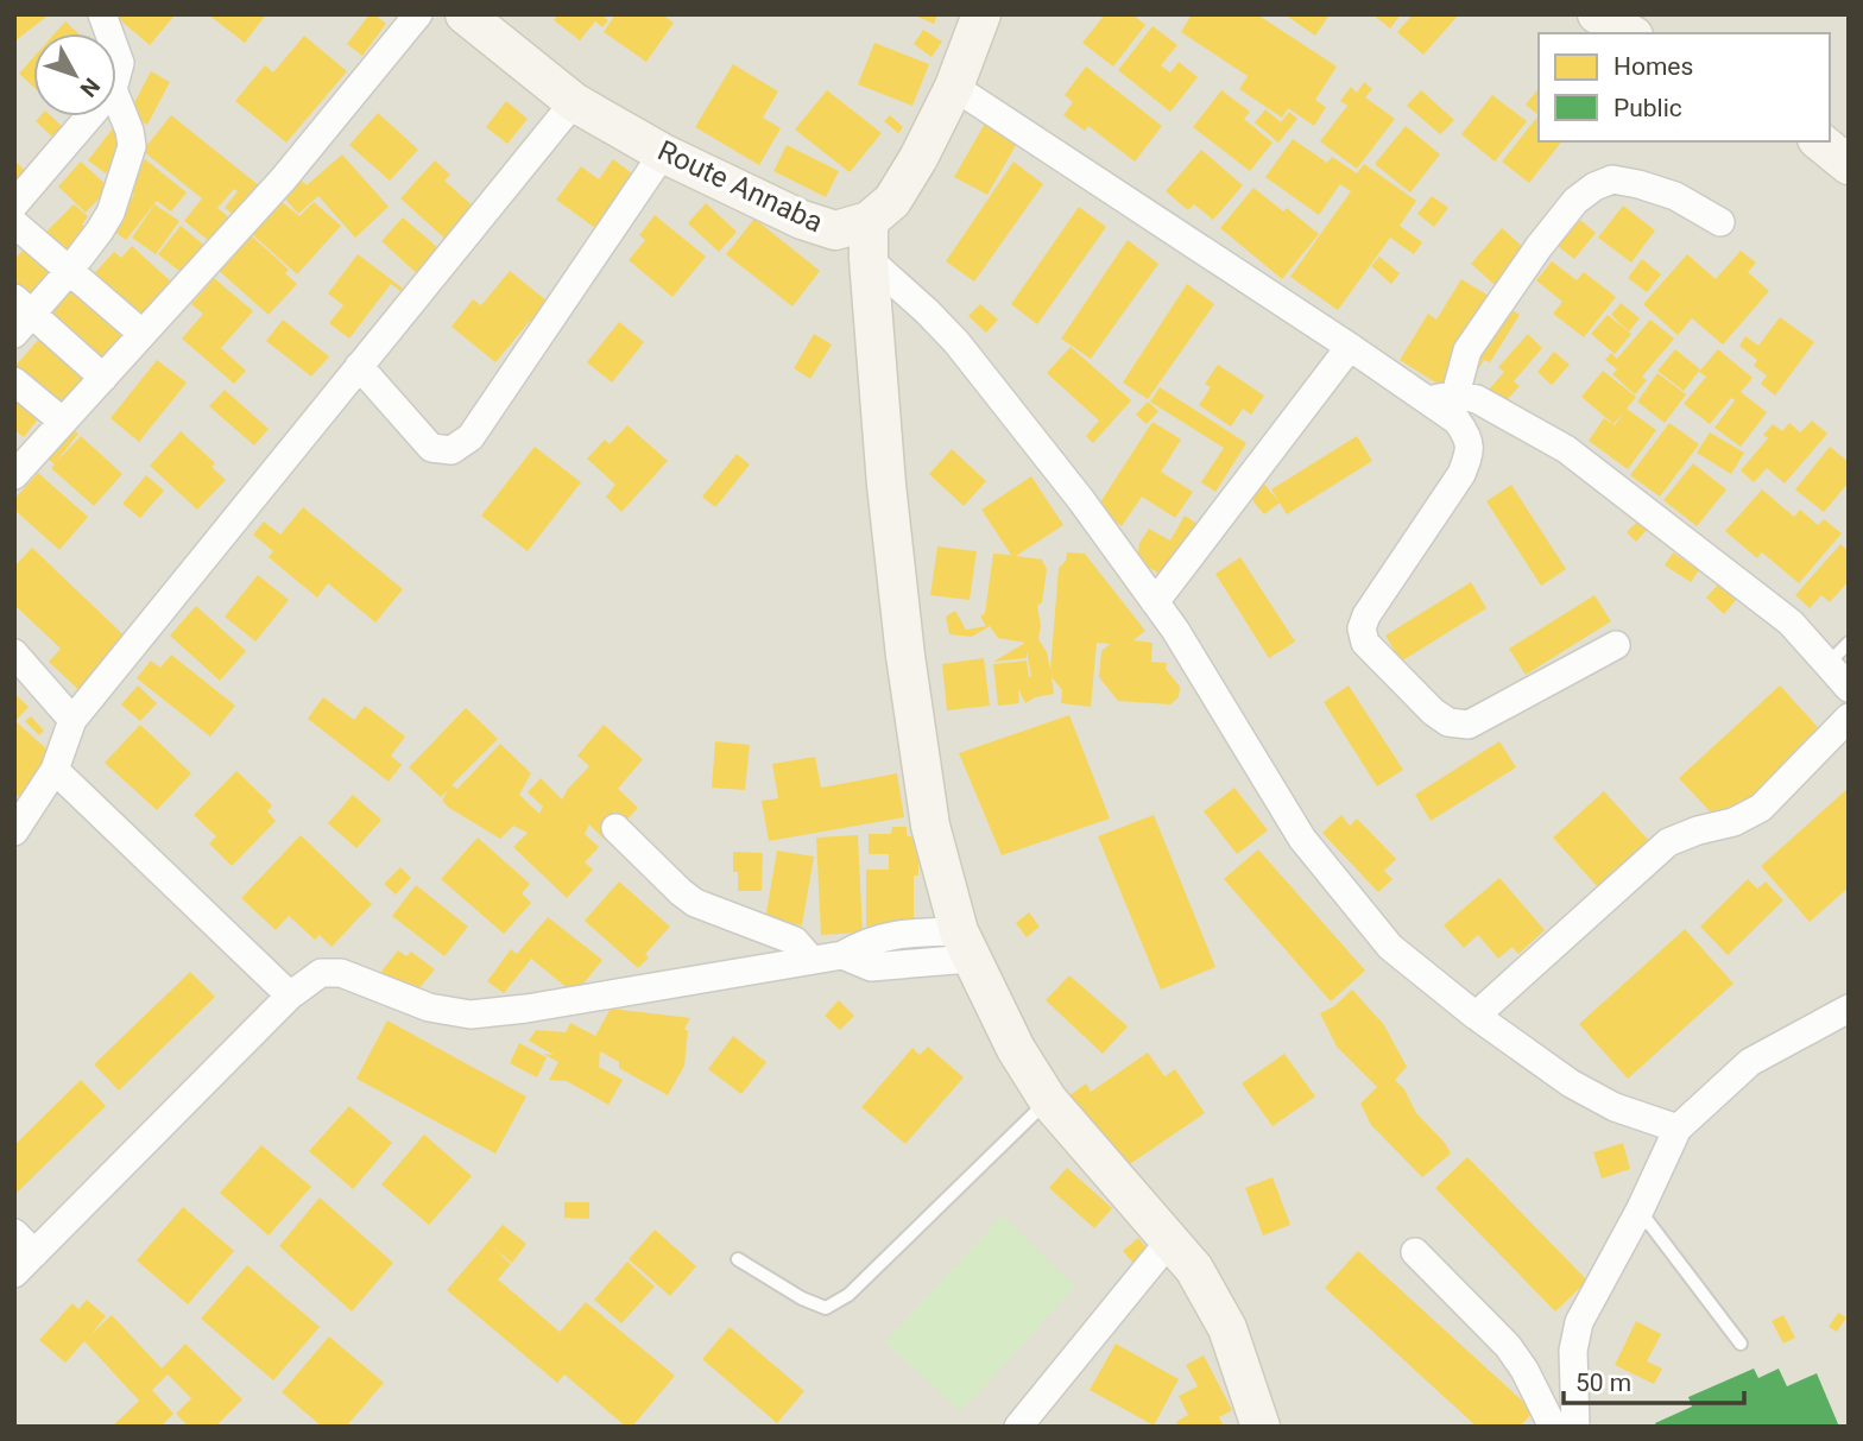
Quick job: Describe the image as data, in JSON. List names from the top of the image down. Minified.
{"streets":{"street":["Route Annaba"]},"legend":["Homes","Public"],"scale_bar":"50 m","north":"bottom right"}
